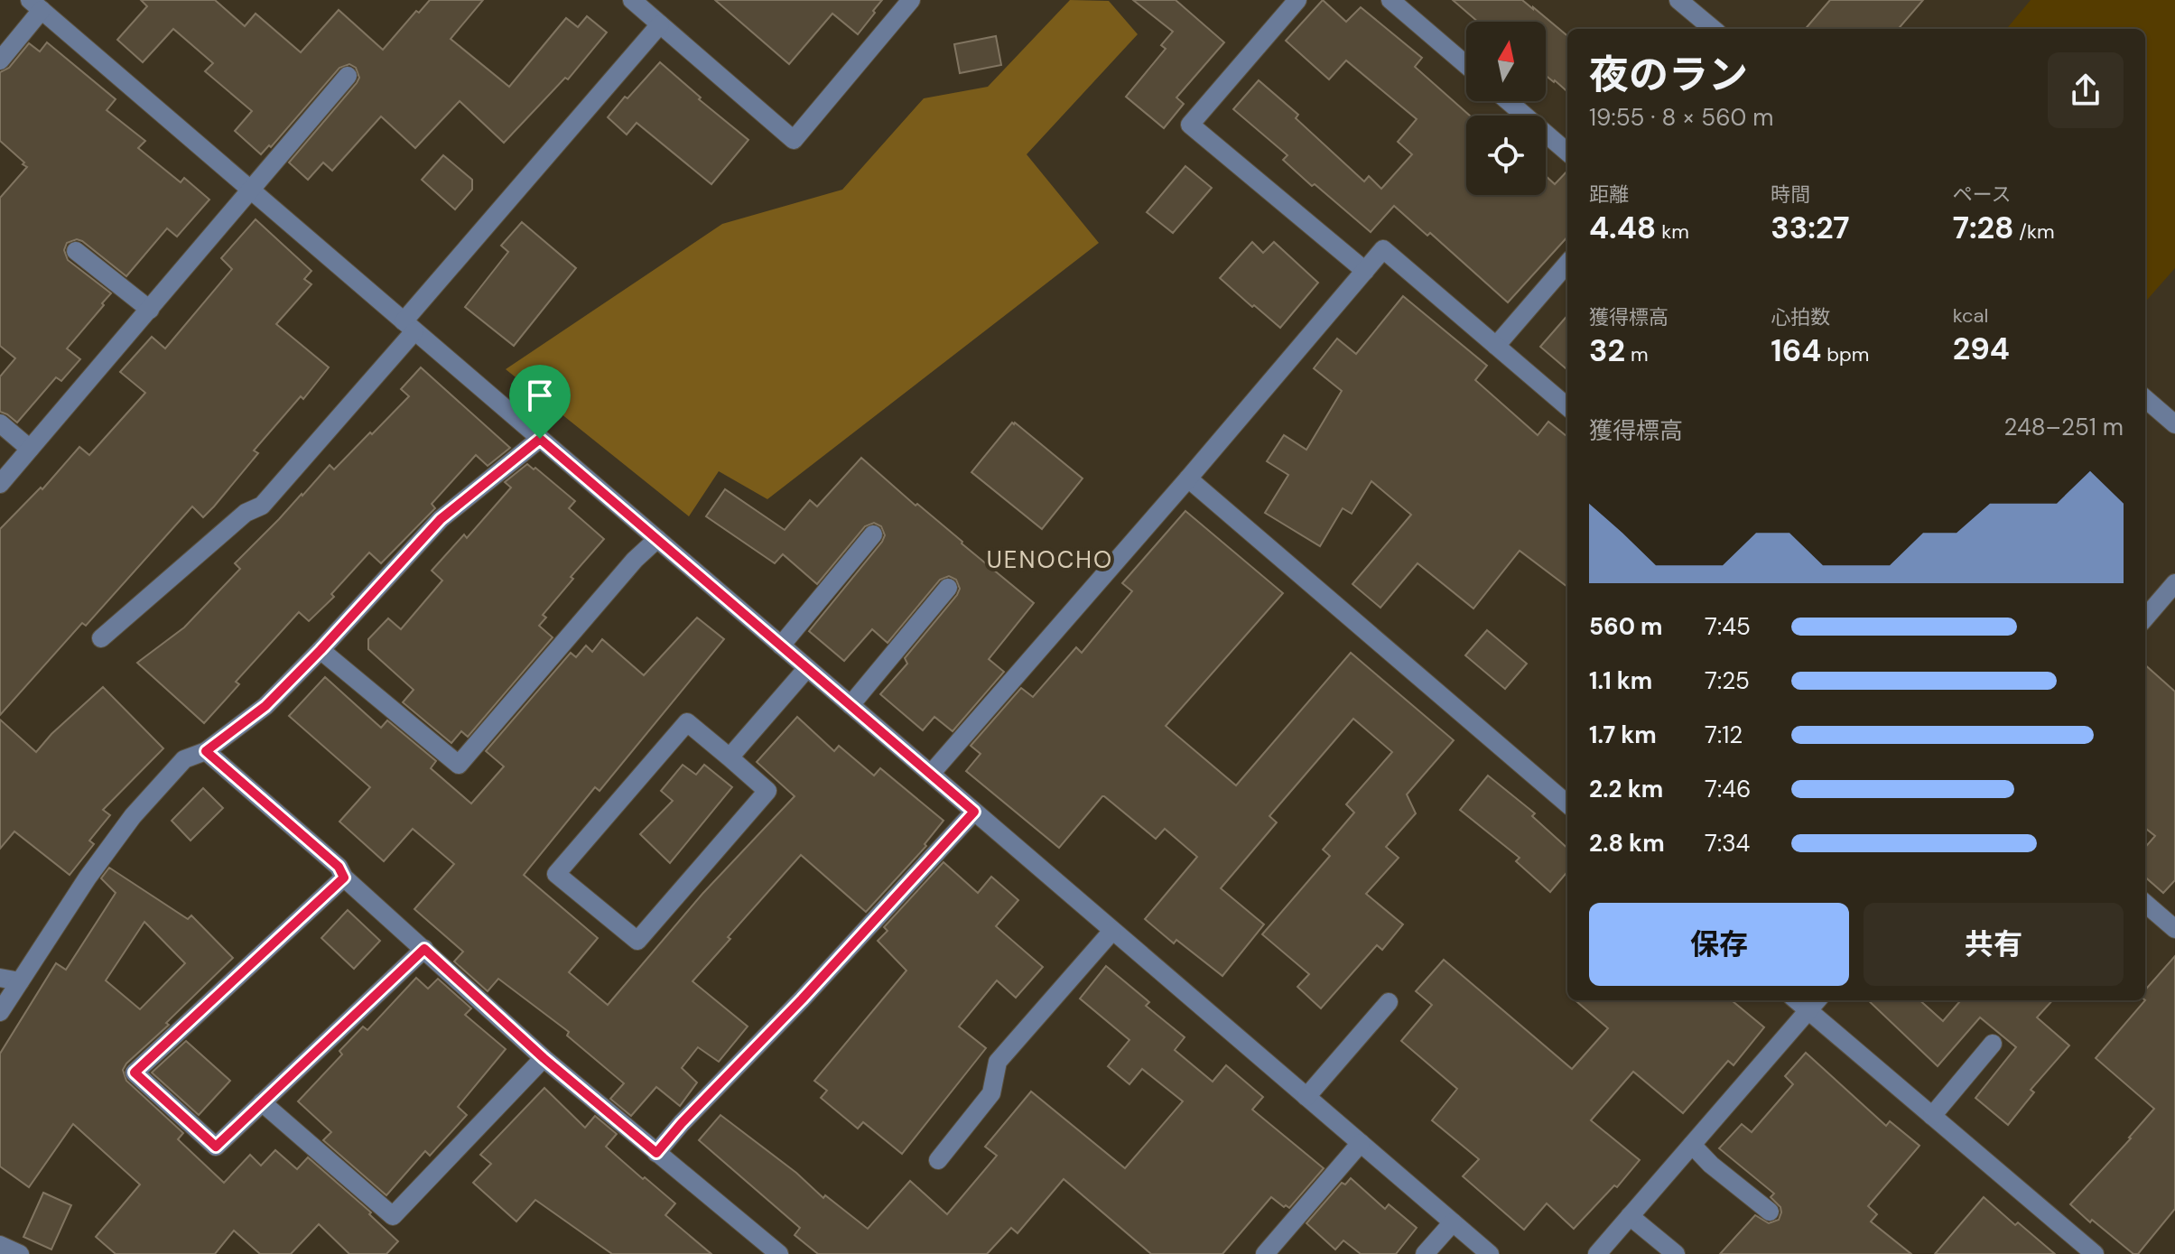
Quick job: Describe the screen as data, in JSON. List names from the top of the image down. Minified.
{"districts":["UENOCHO"],"north":"top","page":{"heading":["夜のラン","19:55 · 8 × 560 m"],"stats":[["距離","4.48 km"],["時間","33:27"],["ペース","7:28 /km"],["獲得標高","32 m"],["心拍数","164 bpm"],["kcal","294"]],"chart":["獲得標高","248–251 m"],"list":[{"name":"560 m","note":"7:45"},{"name":"1.1 km","note":"7:25"},{"name":"1.7 km","note":"7:12"},{"name":"2.2 km","note":"7:46"},{"name":"2.8 km","note":"7:34"}],"buttons":["保存","共有"]}}
